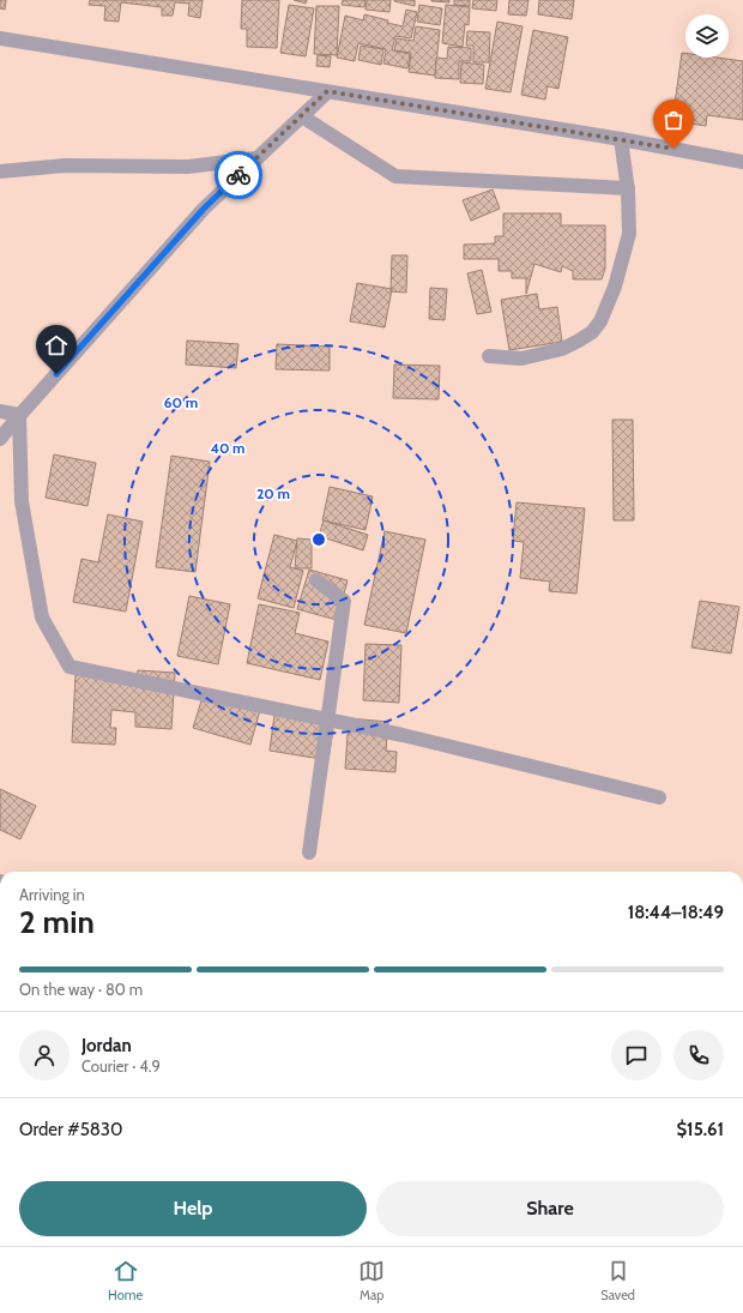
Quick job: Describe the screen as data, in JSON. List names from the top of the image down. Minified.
{"page":{"heading":["2 min","Arriving in","18:44–18:49"],"panel":["Jordan","Courier · 4.9","Order #5830","$15.61"],"bar":"On the way · 80 m","buttons":["Help","Share"],"tabs":["Home","Map","Saved"]},"rings":["60 m","40 m","20 m"]}
